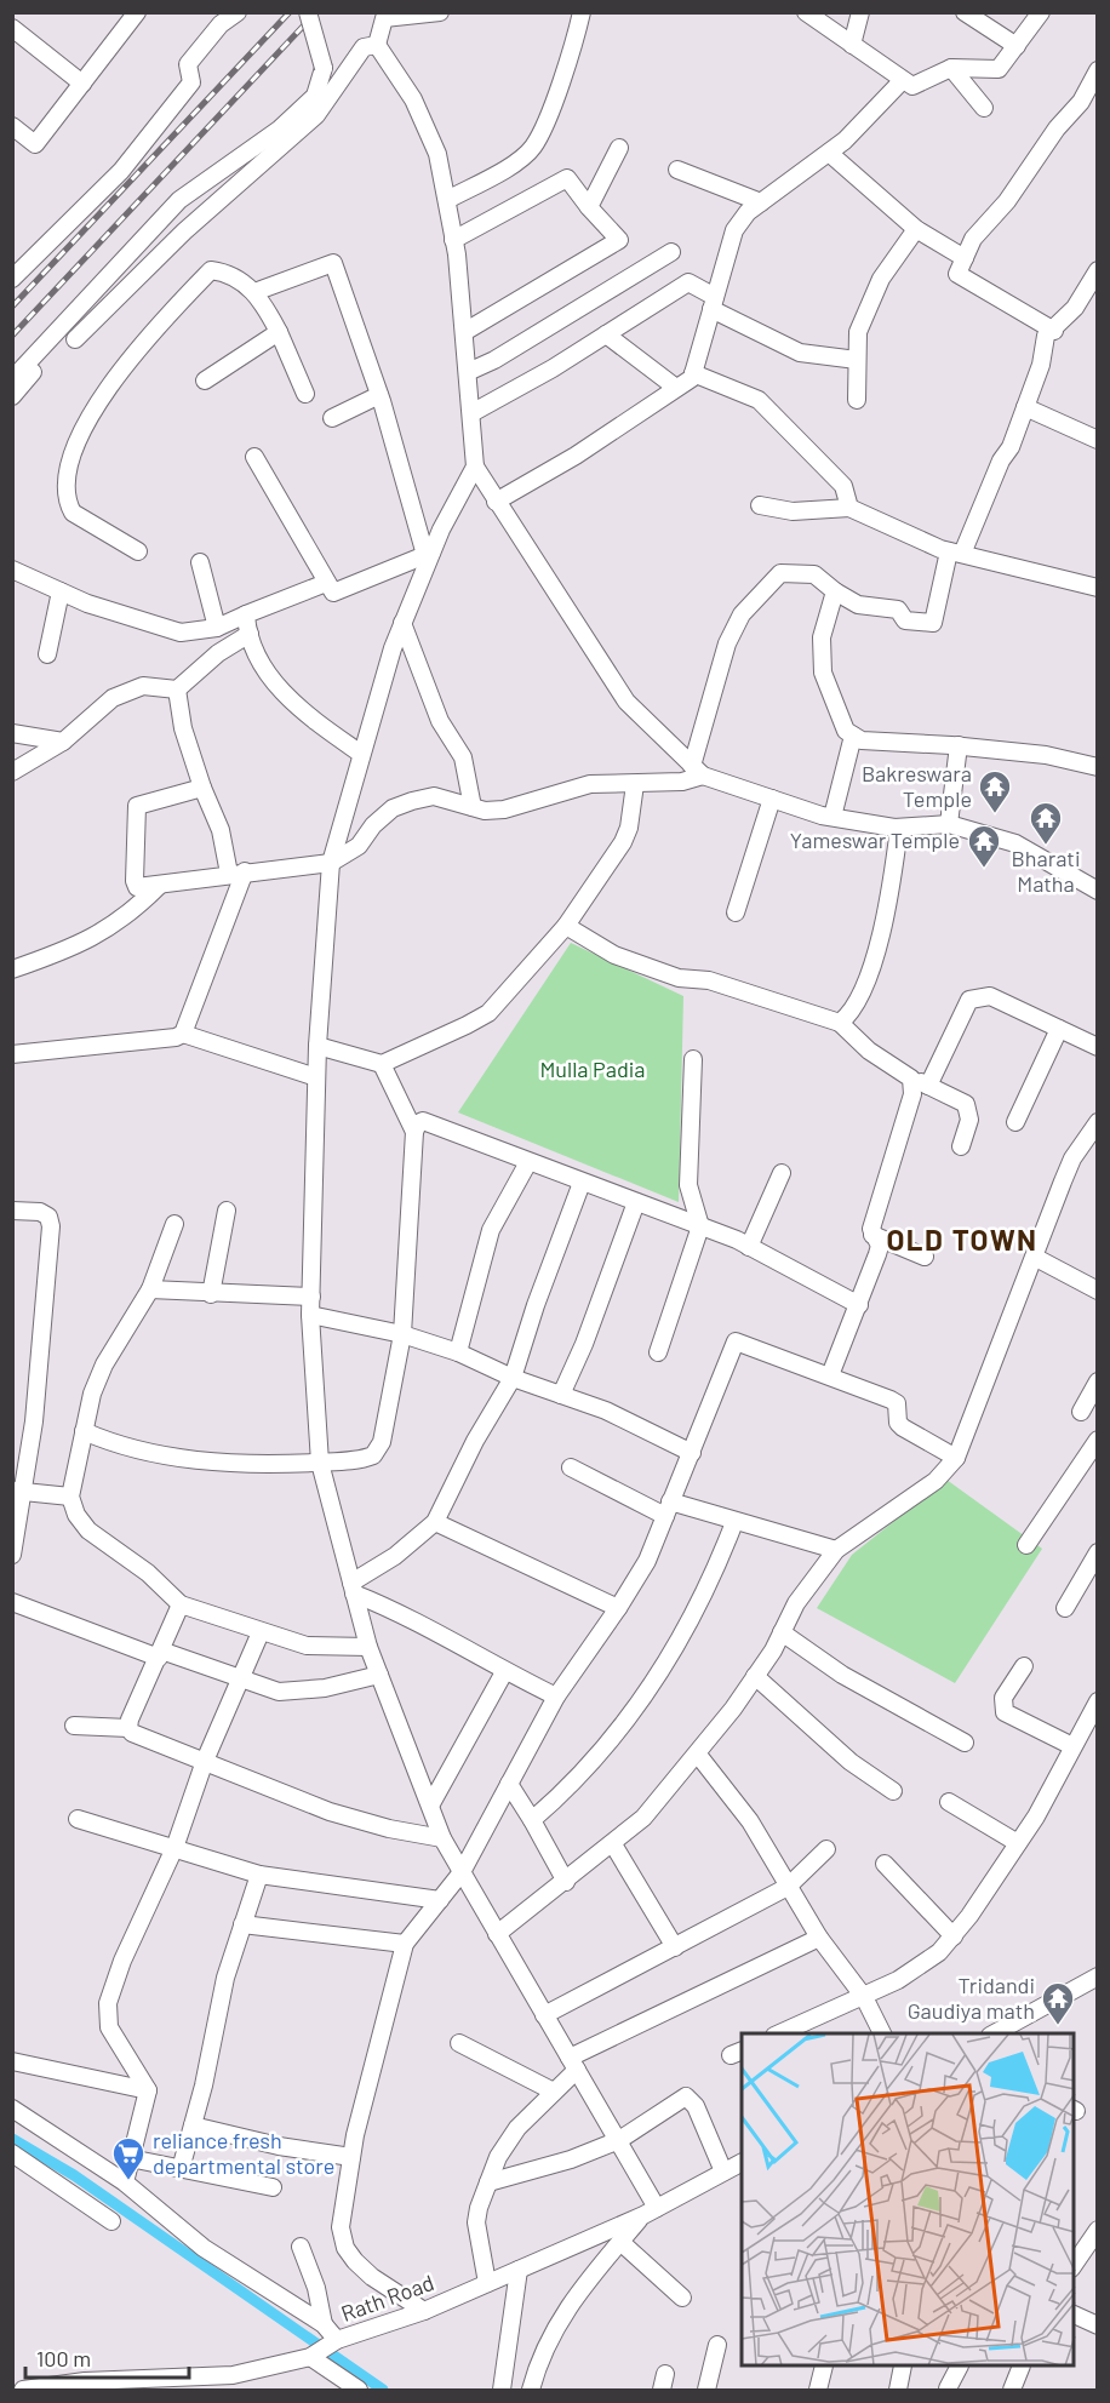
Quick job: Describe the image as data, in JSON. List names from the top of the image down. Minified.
{"streets":{"street":["Rath Road"]},"districts":["OLD TOWN"],"parks":["Mulla Padia"],"places":{"temple":["Bakreswara Temple","Bharati Matha","Yameswar Temple","Tridandi Gaudiya math"],"supermarket":["reliance fresh departmental store"]},"scale_bar":"100 m"}
